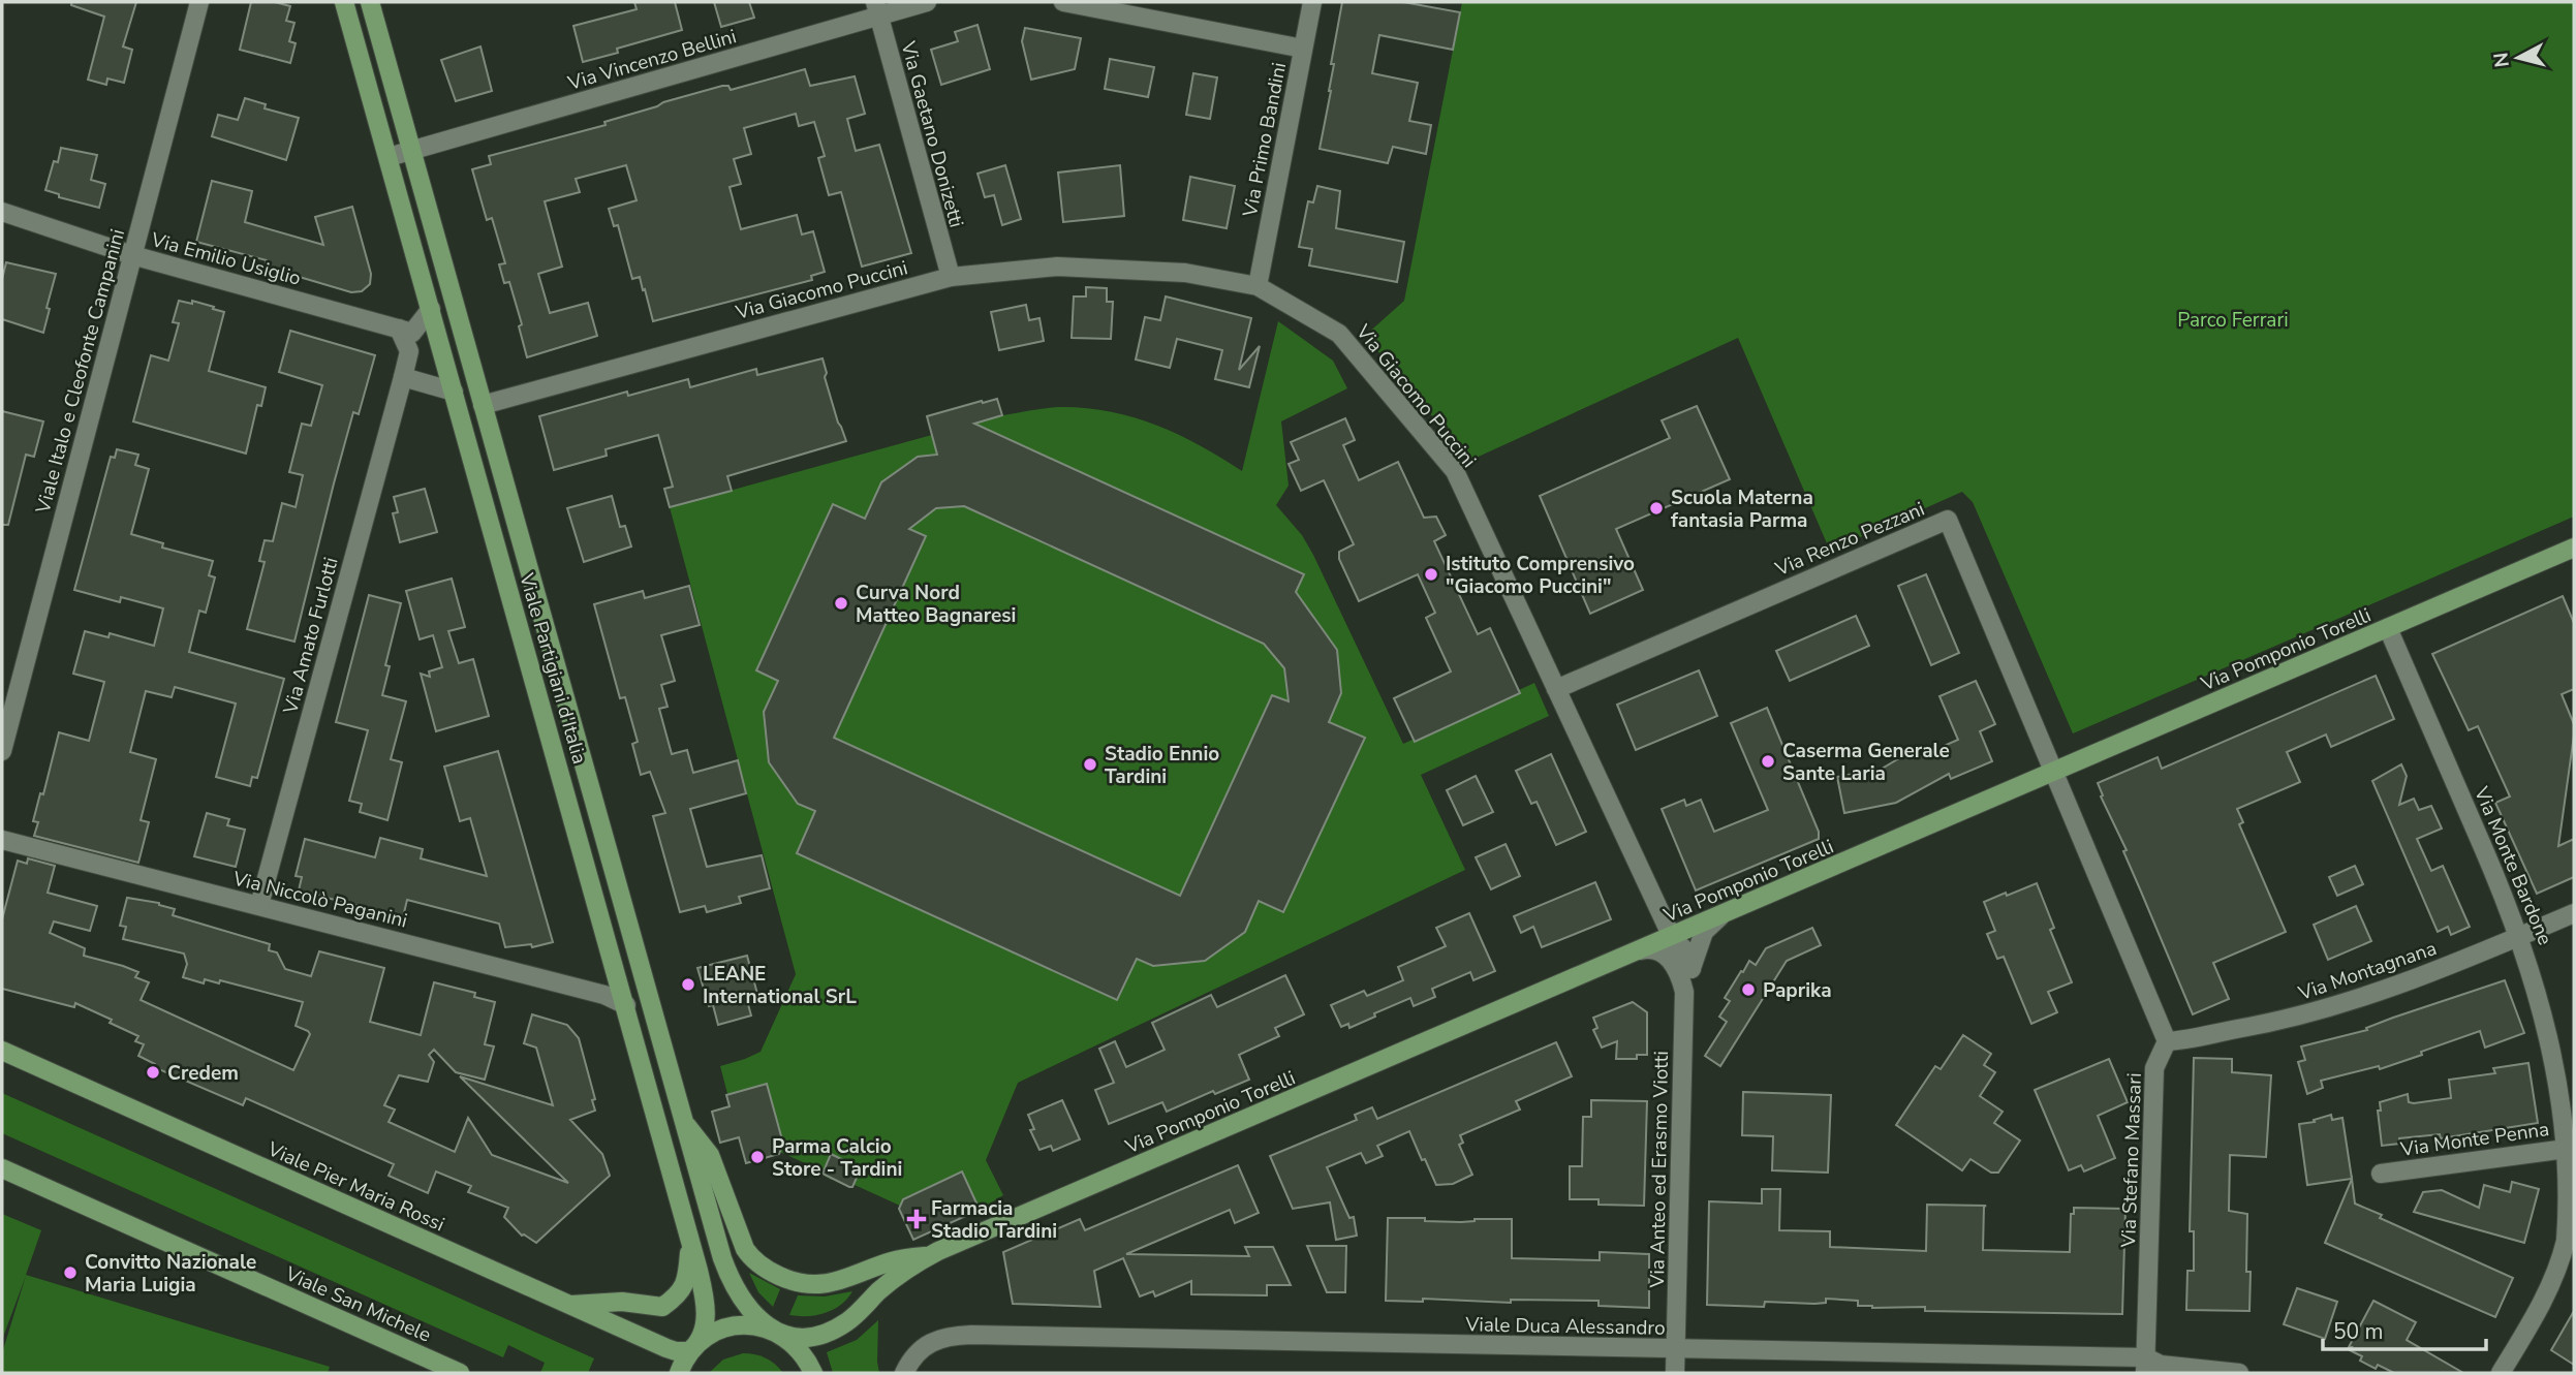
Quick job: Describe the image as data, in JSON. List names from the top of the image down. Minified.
{"streets":{"main road":["Via Pomponio Torelli","Viale Partigiani d'Italia","Viale Pier Maria Rossi","Viale San Michele"],"street":["Via Vincenzo Bellini","Via Gaetano Donizetti","Via Primo Bandini","Via Emilio Usiglio","Via Giacomo Puccini","Viale Italo e Cleofonte Campanini","Via Renzo Pezzani","Via Amato Furlotti","Via Monte Bardone","Via Niccolò Paganini","Via Montagnana","Via Monte Penna","Via Stefano Massari","Via Anteo ed Erasmo Viotti","Viale Duca Alessandro"]},"crossings":[["Via Vincenzo Bellini","Via Gaetano Donizetti"],["Via Vincenzo Bellini","Viale Partigiani d'Italia"],["Via Gaetano Donizetti","Via Giacomo Puccini"],["Via Primo Bandini","Via Giacomo Puccini"],["Via Emilio Usiglio","Viale Italo e Cleofonte Campanini"],["Via Emilio Usiglio","Via Amato Furlotti"],["Via Giacomo Puccini","Via Renzo Pezzani"],["Via Giacomo Puccini","Via Pomponio Torelli"],["Via Giacomo Puccini","Viale Partigiani d'Italia"],["Via Renzo Pezzani","Via Pomponio Torelli"],["Via Amato Furlotti","Via Niccolò Paganini"],["Via Pomponio Torelli","Viale Partigiani d'Italia"],["Via Pomponio Torelli","Via Monte Bardone"],["Via Pomponio Torelli","Via Anteo ed Erasmo Viotti"],["Via Pomponio Torelli","Viale Pier Maria Rossi"],["Viale Partigiani d'Italia","Via Niccolò Paganini"],["Viale Partigiani d'Italia","Viale Pier Maria Rossi"],["Via Monte Bardone","Via Montagnana"],["Via Monte Bardone","Via Monte Penna"],["Via Montagnana","Via Stefano Massari"],["Via Stefano Massari","Viale Duca Alessandro"],["Via Anteo ed Erasmo Viotti","Viale Duca Alessandro"]],"parks":["Parco Ferrari"],"places":{"other":["Scuola Materna fantasia Parma","Istituto Comprensivo \"Giacomo Puccini\"","Curva Nord Matteo Bagnaresi","Caserma Generale Sante Laria","Stadio Ennio Tardini","LEANE International SrL","Paprika","Credem","Parma Calcio Store - Tardini","Convitto Nazionale Maria Luigia"],"health":["Farmacia Stadio Tardini"]},"scale_bar":"50 m","north":"left"}
